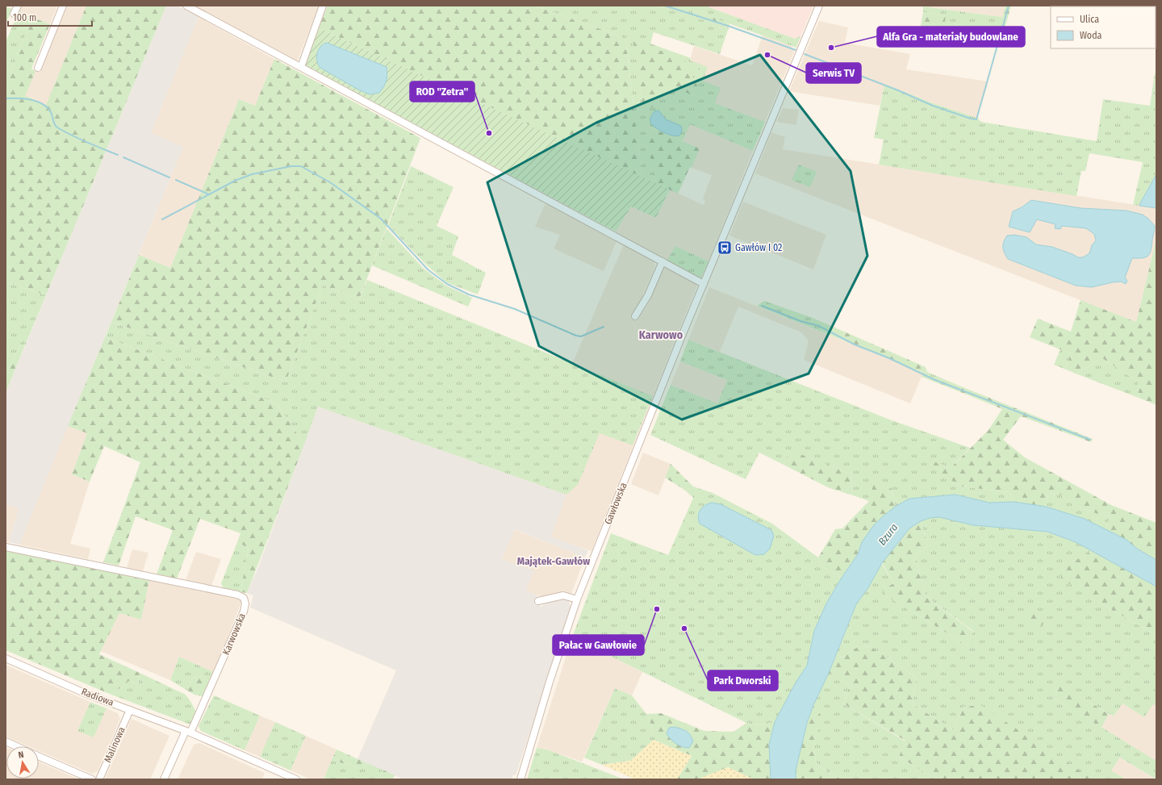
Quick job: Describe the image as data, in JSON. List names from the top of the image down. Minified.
{"streets":{"street":["Gawłowska","Karwowska","Radiowa","Malinowa"]},"crossings":[["Karwowska","Radiowa"],["Radiowa","Malinowa"]],"districts":["Karwowo","Majątek-Gawłów"],"water":["Bzura"],"places":{"other":["Alfa Gra - materiały budowlane","Serwis TV","ROD \"Zetra\"","Pałac w Gawłowie","Park Dworski"],"bus stop":["Gawłów I 02"]},"legend":["Ulica","Woda"],"scale_bar":"100 m","north":"top"}
